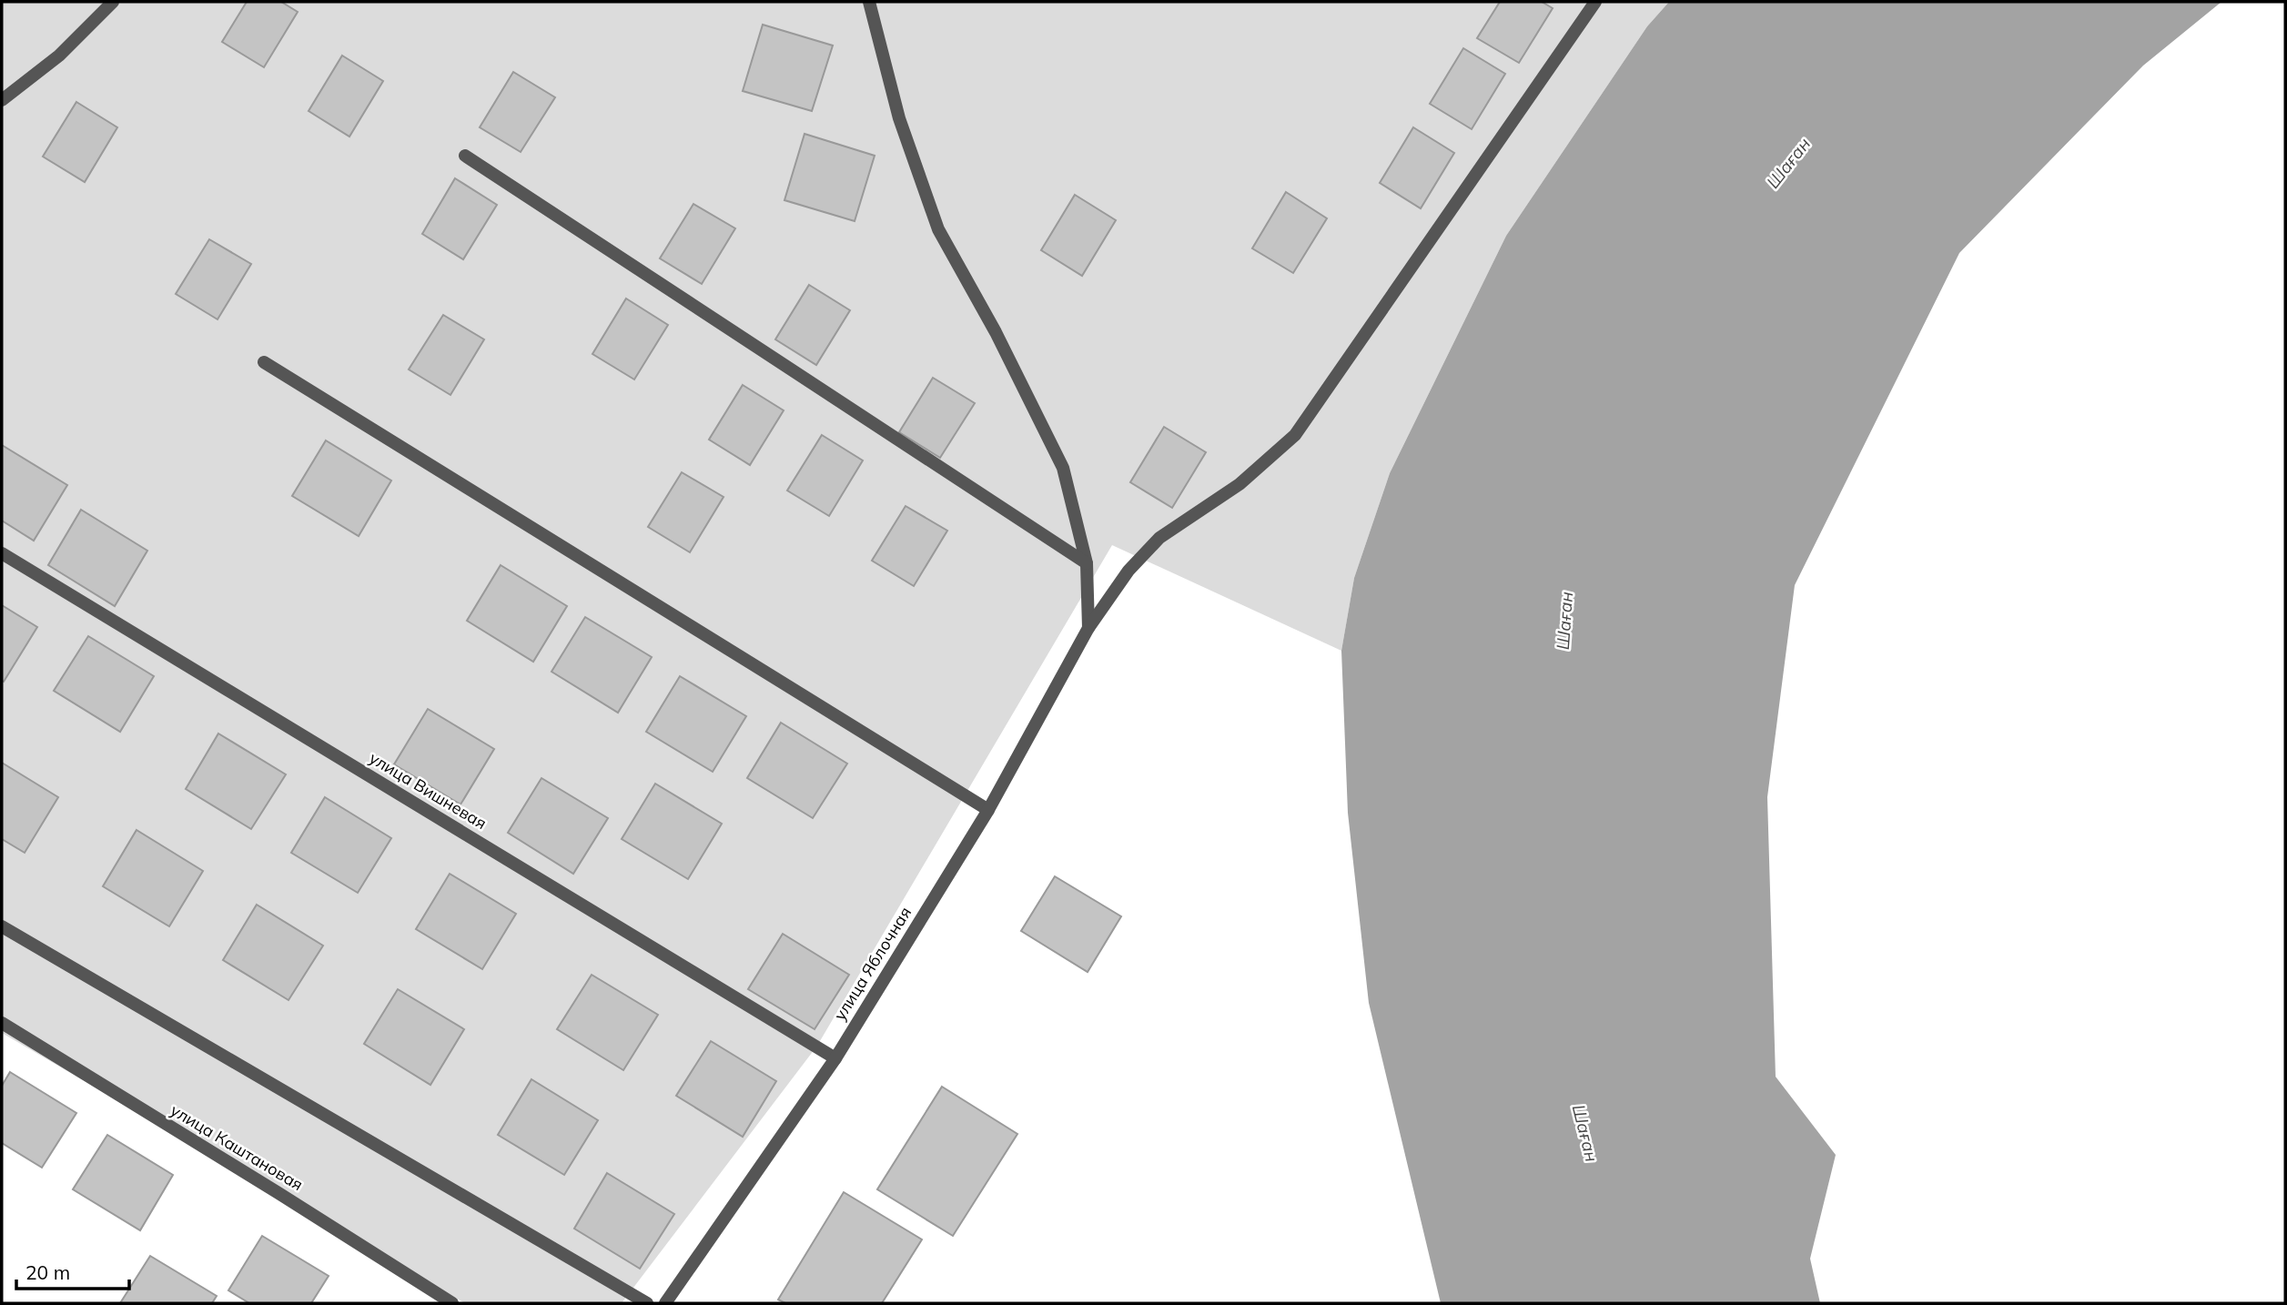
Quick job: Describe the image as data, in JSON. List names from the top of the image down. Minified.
{"streets":{"street":["улица Вишневая","улица Яблочная","улица Каштановая"]},"crossings":[["улица Вишневая","улица Яблочная"]],"water":["Шаған"],"scale_bar":"20 m"}
